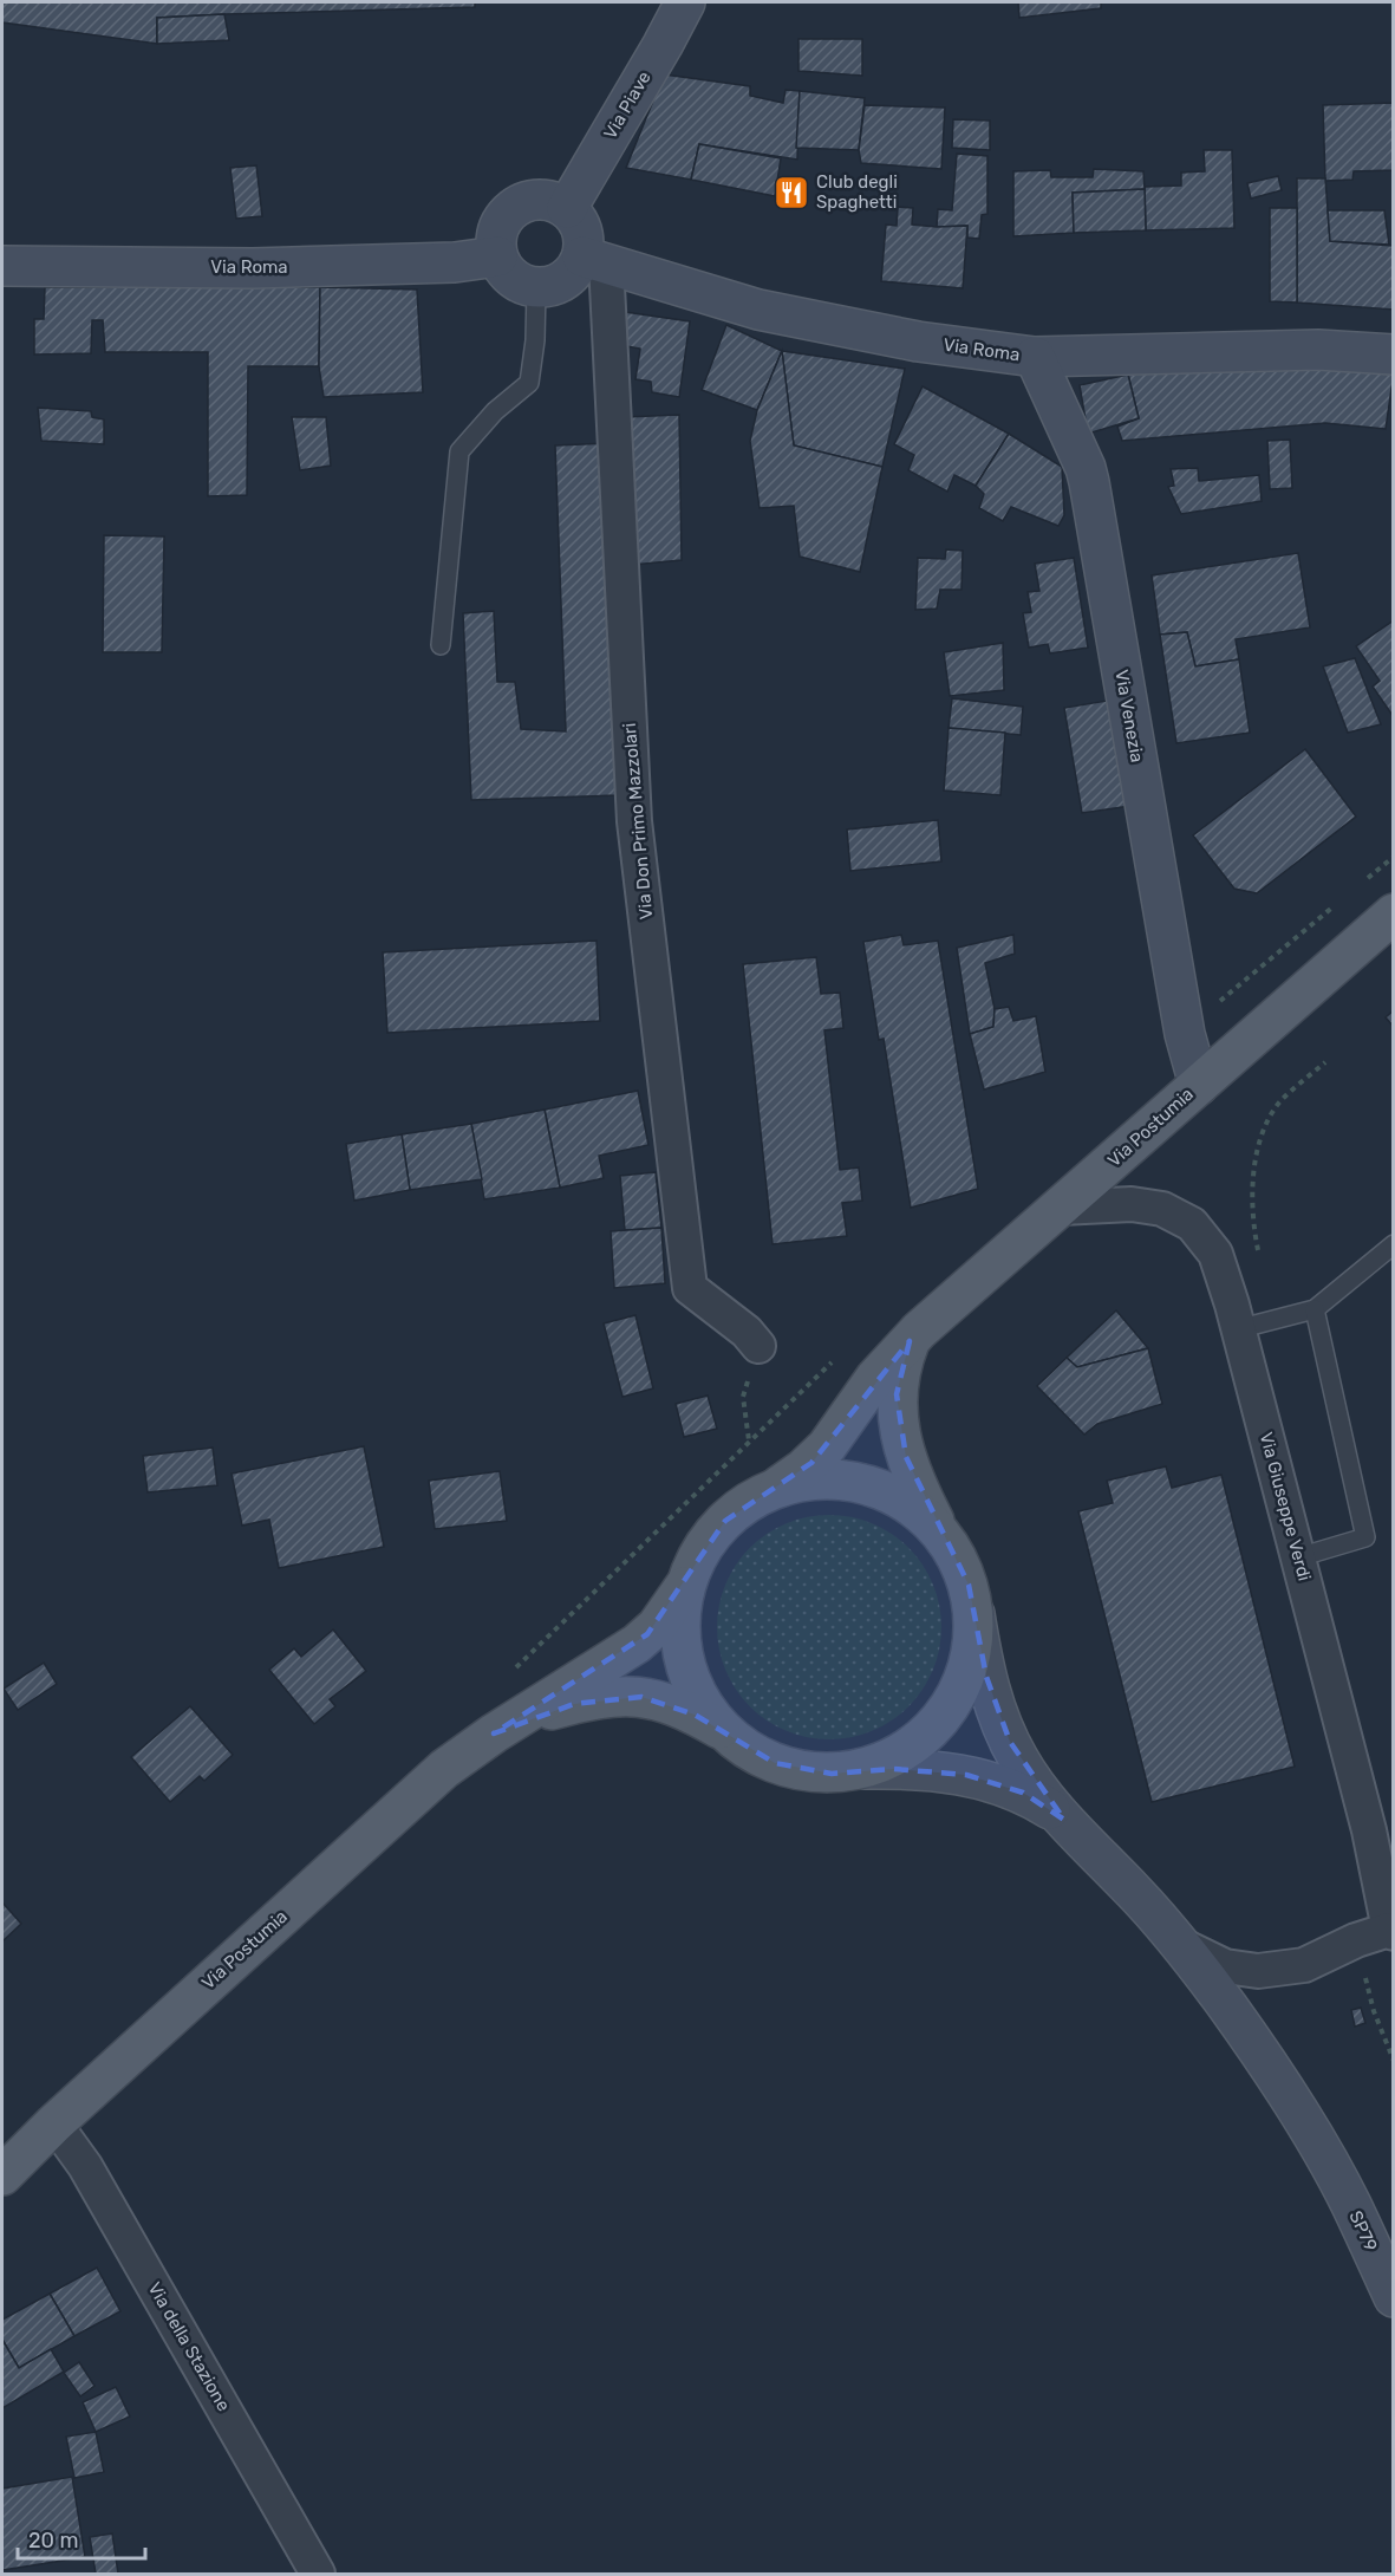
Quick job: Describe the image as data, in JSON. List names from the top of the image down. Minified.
{"streets":{"main road":["Via Postumia"],"street":["Via Piave","Via Roma","Via Venezia","Via Don Primo Mazzolari","Via Giuseppe Verdi","SP79","Via della Stazione"]},"crossings":[["Via Piave","Via Roma"],["Via Piave","Via Don Primo Mazzolari"],["Via Roma","Via Venezia"],["Via Roma","Via Don Primo Mazzolari"],["Via Venezia","Via Postumia"],["Via Postumia","Via Giuseppe Verdi"],["Via Postumia","Via della Stazione"],["Via Giuseppe Verdi","SP79"]],"places":{"restaurant":["Club degli Spaghetti"]},"scale_bar":"20 m"}
